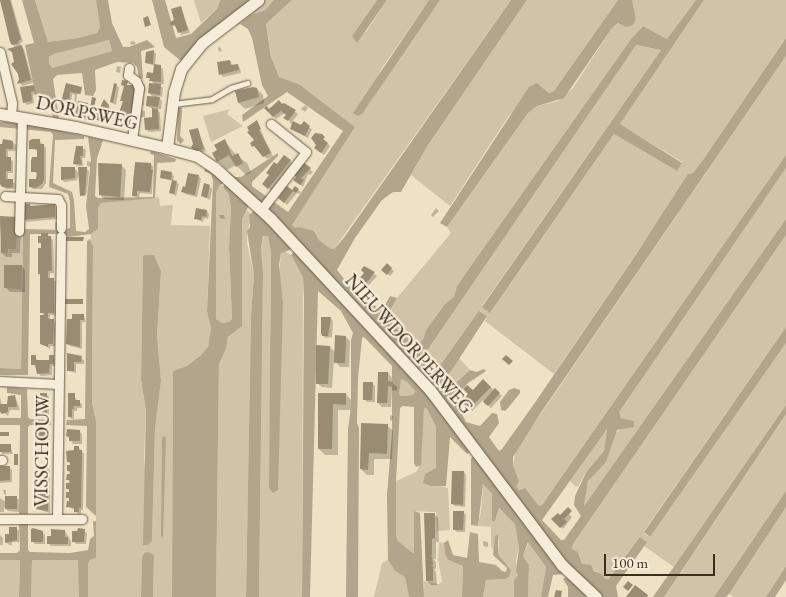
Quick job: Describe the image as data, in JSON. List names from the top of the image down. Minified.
{"streets":{"street":["DORPSWEG","NIEUWDORPERWEG","VISSCHOUW"]},"crossings":[["DORPSWEG","NIEUWDORPERWEG"]],"scale_bar":"100 m"}
